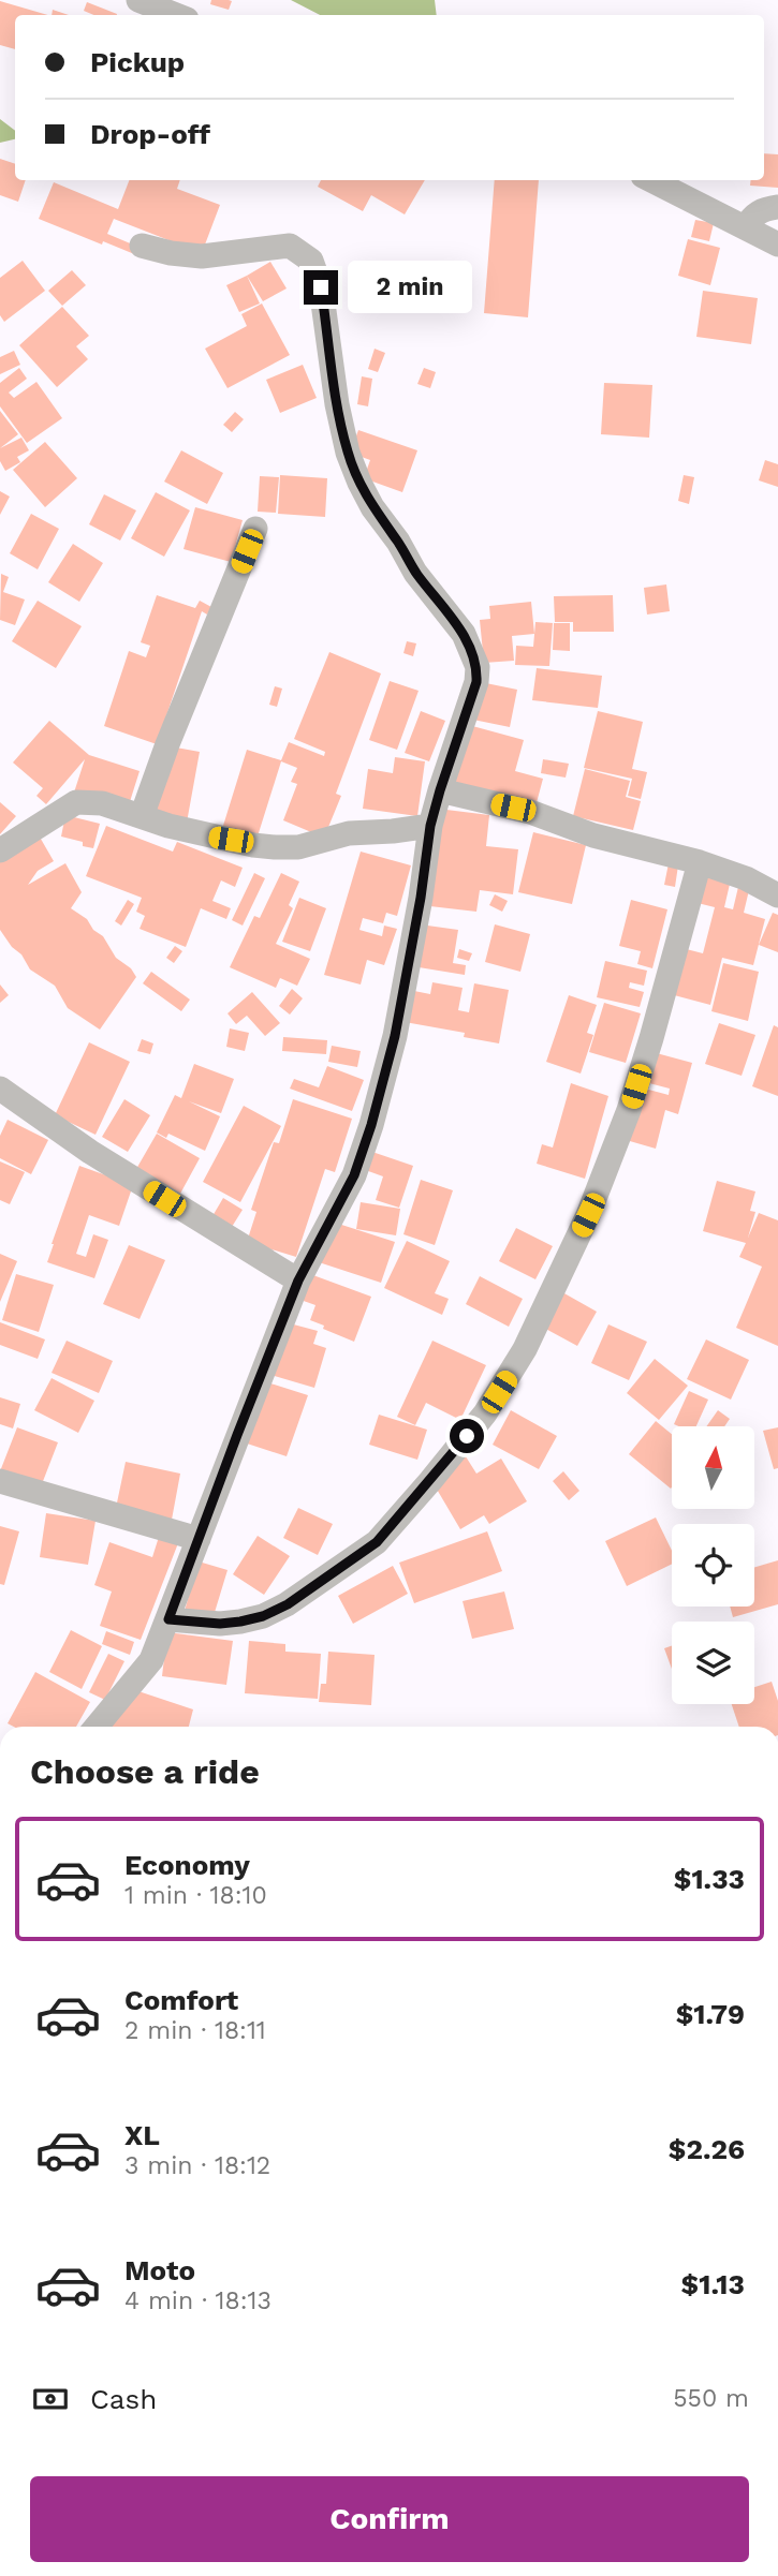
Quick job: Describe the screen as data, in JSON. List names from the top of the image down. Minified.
{"north":"top","page":{"banner":["Pickup","Drop-off"],"bubble":"2 min","heading":"Choose a ride","list":[{"name":"Economy","note":"1 min · 18:10","value":"$1.33"},{"name":"Comfort","note":"2 min · 18:11","value":"$1.79"},{"name":"XL","note":"3 min · 18:12","value":"$2.26"},{"name":"Moto","note":"4 min · 18:13","value":"$1.13"}],"pay":["Cash","550 m"],"buttons":"Confirm"}}
